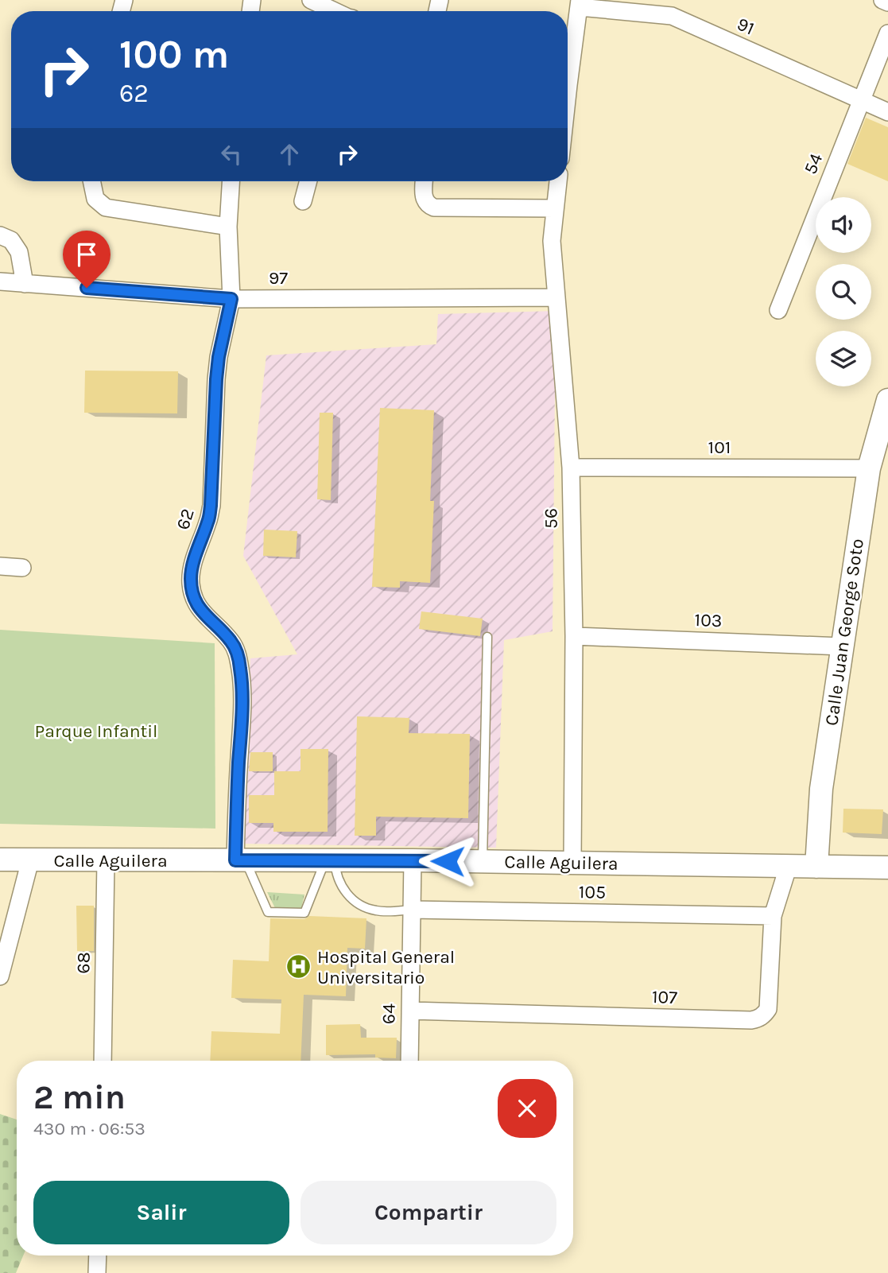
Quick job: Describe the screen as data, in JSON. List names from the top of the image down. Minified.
{"streets":{"main road":["Calle Juan George Soto","Calle Aguilera"],"street":["91","54","97","101","56","62","103","105","68","107","64"]},"crossings":[["91","54"],["97","56"],["97","62"],["101","56"],["101","Calle Juan George Soto"],["56","103"],["56","Calle Aguilera"],["62","Calle Aguilera"],["103","Calle Juan George Soto"],["Calle Juan George Soto","Calle Aguilera"],["Calle Aguilera","68"],["Calle Aguilera","107"],["Calle Aguilera","64"],["105","107"],["105","64"],["107","64"]],"parks":["Parque Infantil"],"places":{"hospital":["Hospital General Universitario"]},"page":{"turn":["100 m","62"],"heading":["2 min","430 m · 06:53"],"buttons":["Salir","Compartir"]}}
